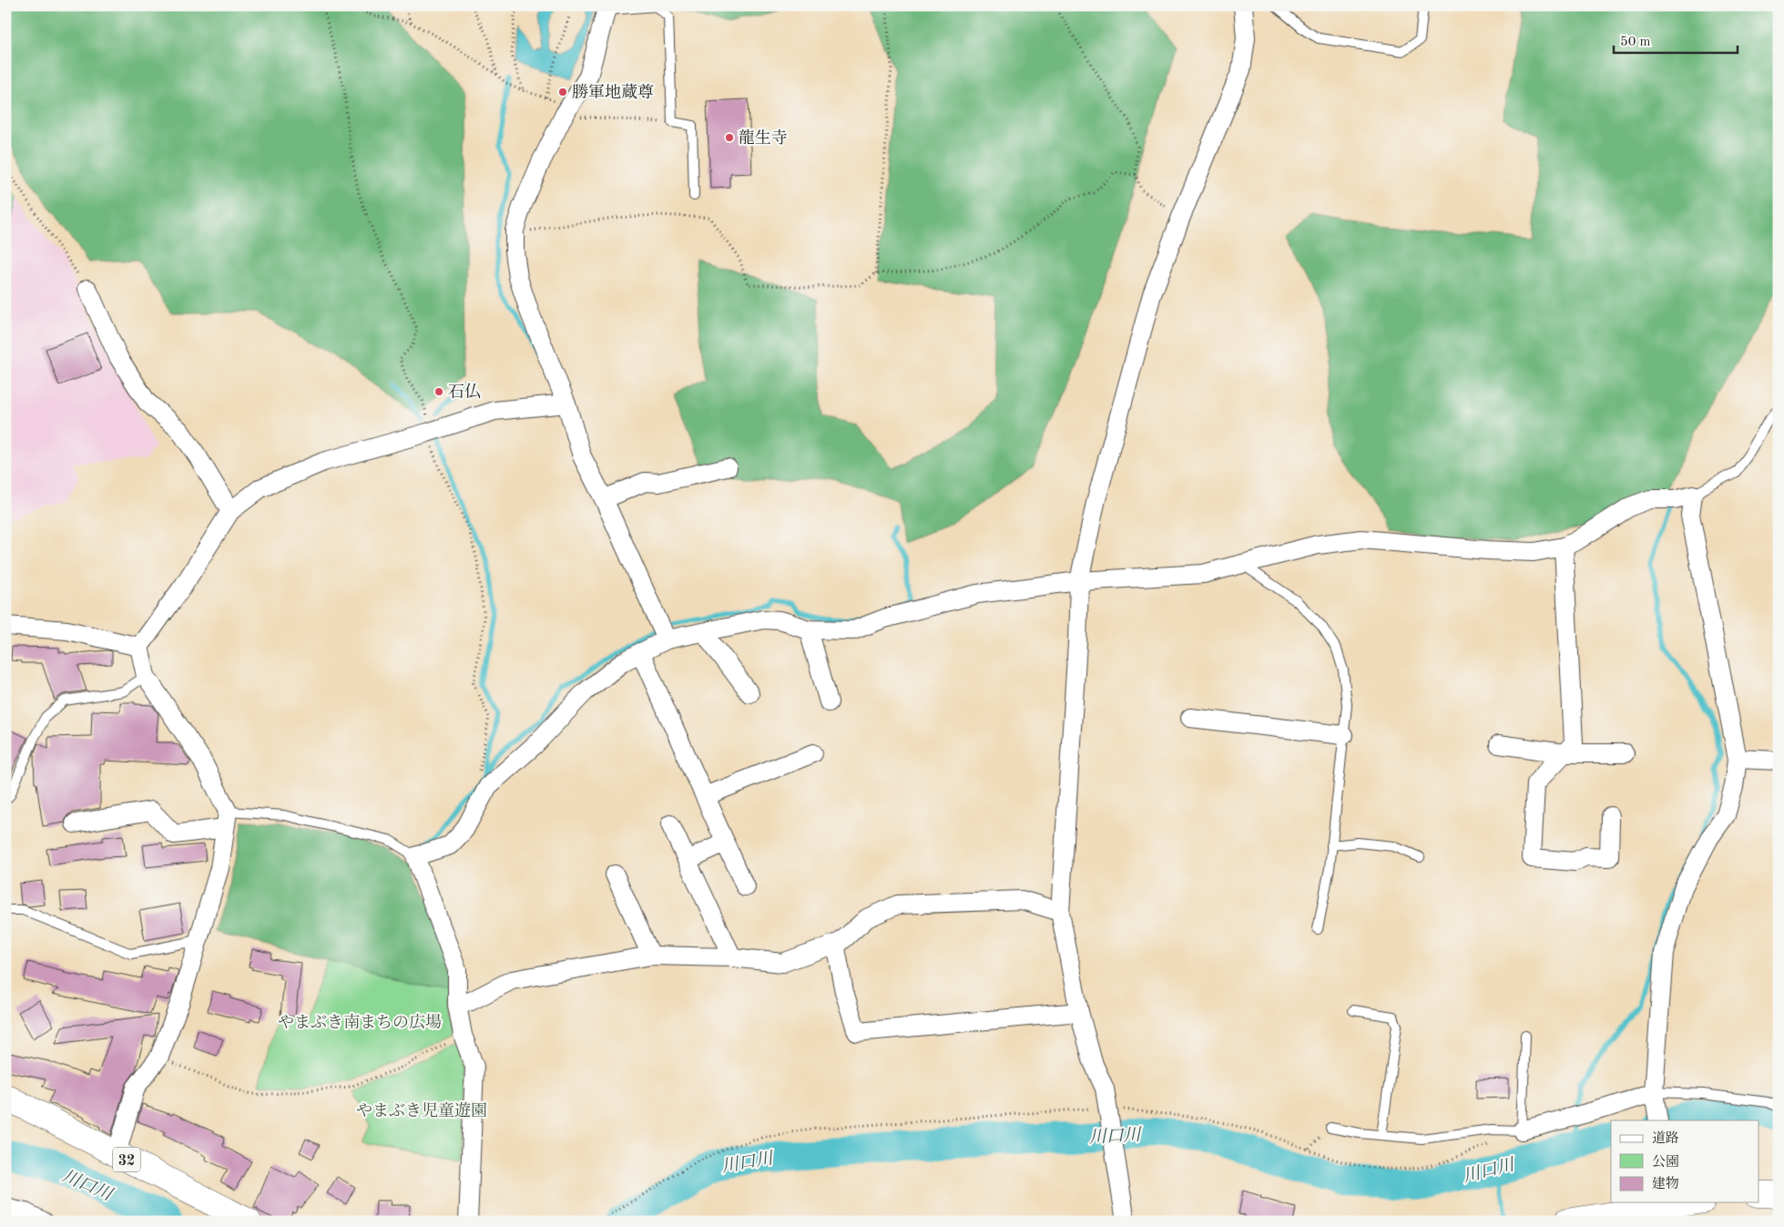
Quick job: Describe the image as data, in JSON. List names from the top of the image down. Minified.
{"streets":{"main road":["32"]},"water":["川口川"],"parks":["やまぶき南まちの広場","やまぶき児童遊園"],"places":["勝軍地蔵尊","龍生寺","石仏"],"legend":["道路","公園","建物"],"scale_bar":"50 m"}
